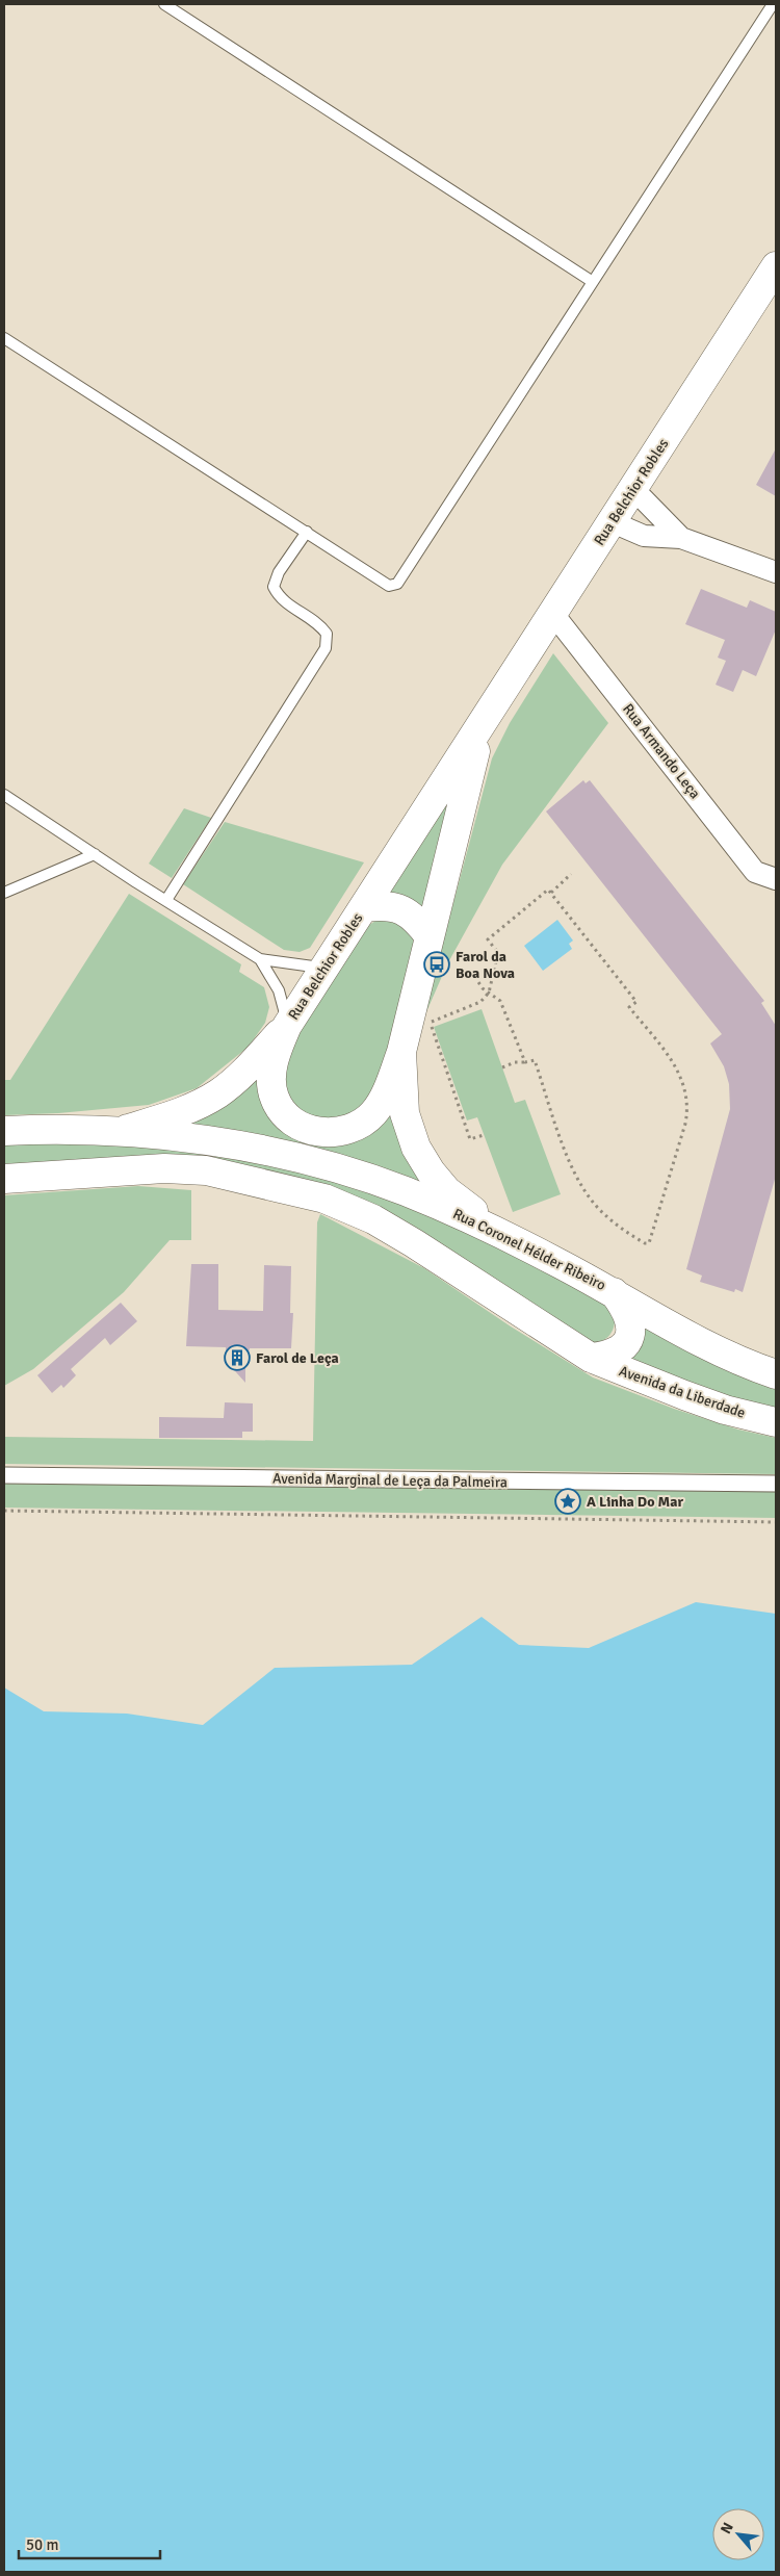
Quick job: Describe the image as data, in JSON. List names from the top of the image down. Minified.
{"streets":{"main road":["Rua Belchior Robles","Rua Coronel Hélder Ribeiro","Avenida da Liberdade"],"street":["Rua Armando Leça","Avenida Marginal de Leça da Palmeira"]},"crossings":[["Rua Belchior Robles","Rua Armando Leça"],["Rua Belchior Robles","Rua Coronel Hélder Ribeiro"],["Rua Coronel Hélder Ribeiro","Avenida da Liberdade"]],"places":{"bus stop":["Farol da Boa Nova"],"building":["Farol de Leça"],"place":["A Linha Do Mar"]},"scale_bar":"50 m","north":"top left"}
